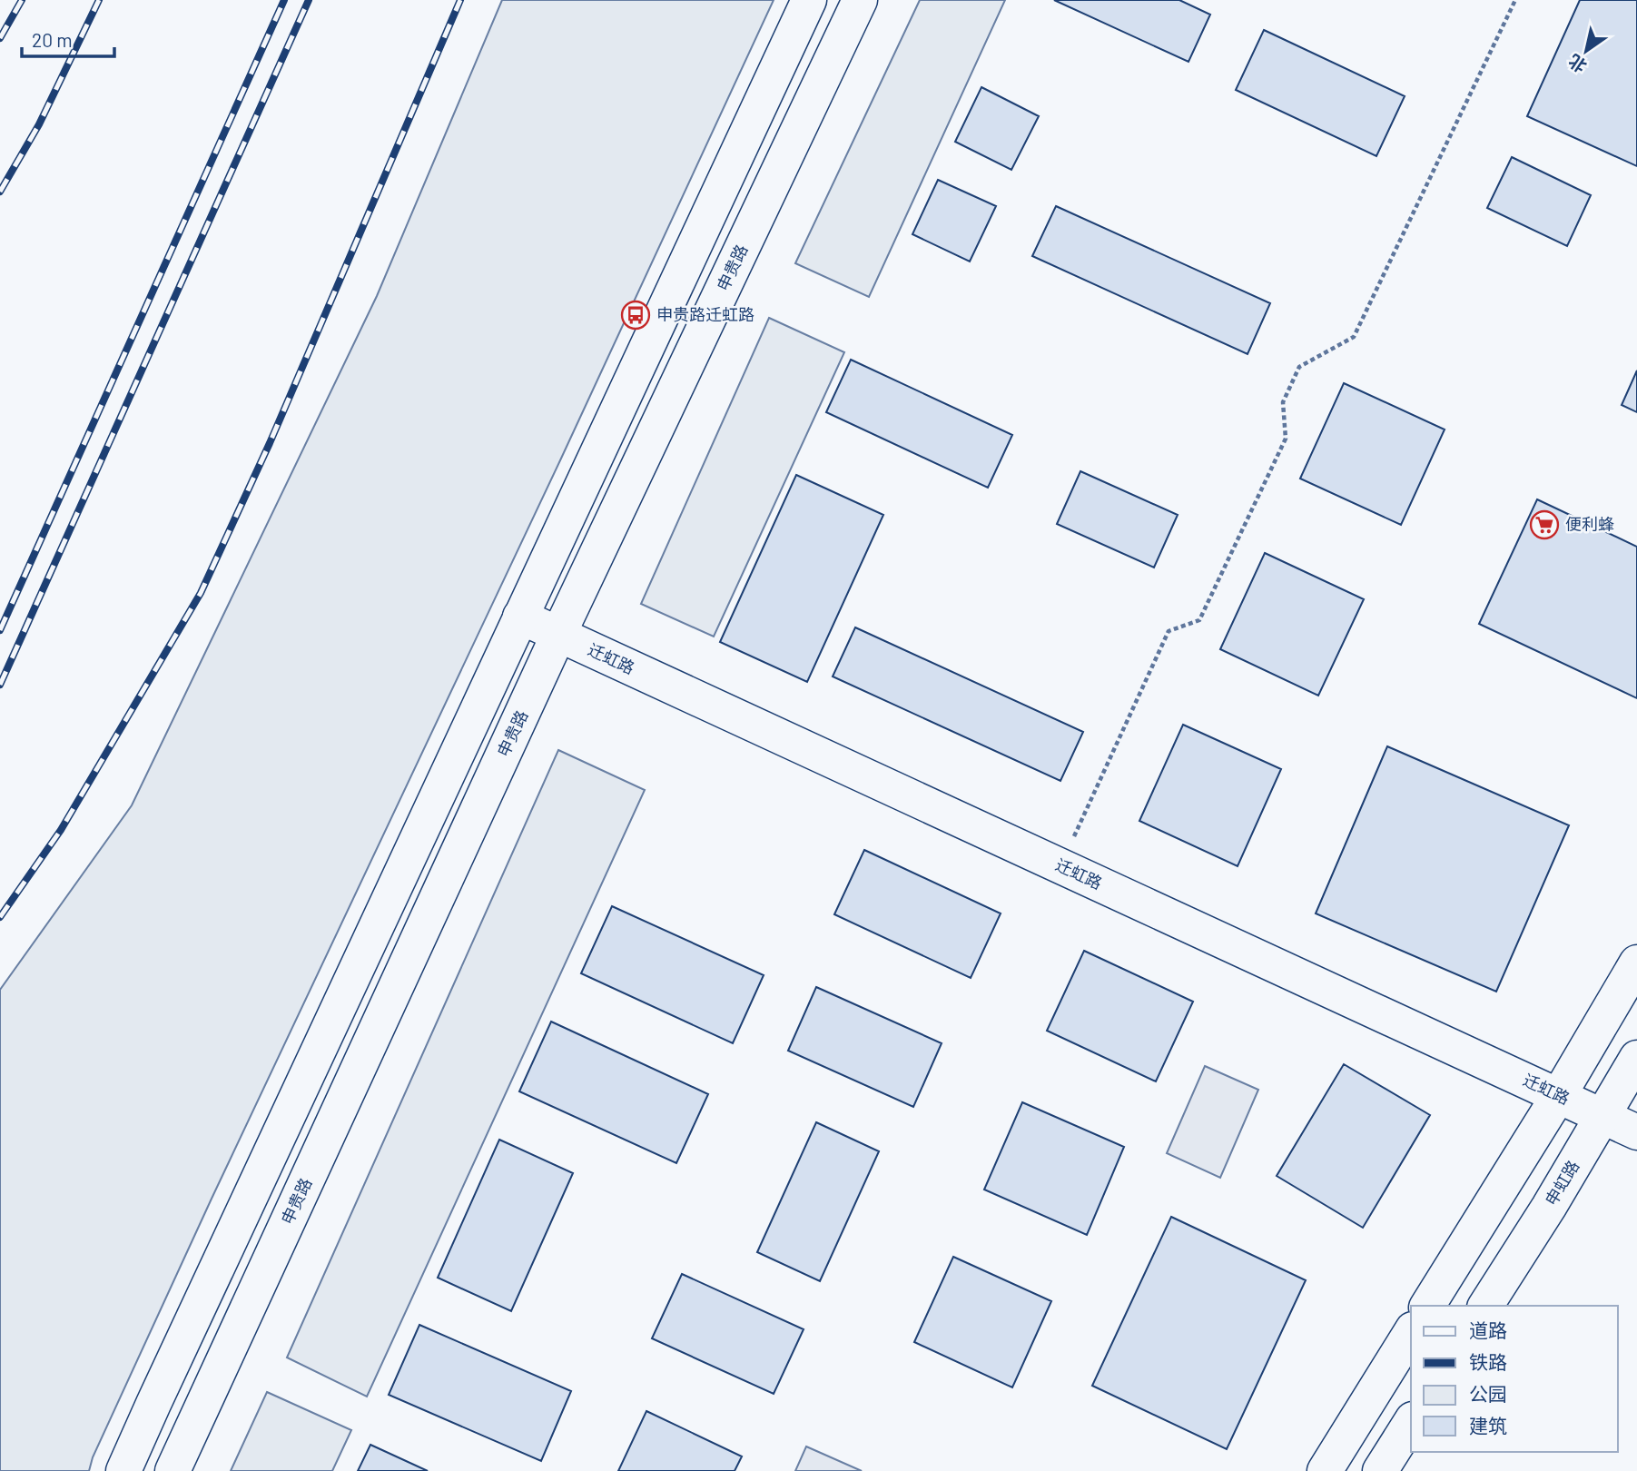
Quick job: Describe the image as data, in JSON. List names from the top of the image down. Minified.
{"streets":{"main road":["申贵路","迁虹路","申虹路"]},"crossings":[["申贵路","迁虹路"],["迁虹路","申虹路"]],"places":{"bus stop":["申贵路迁虹路"],"supermarket":["便利蜂"]},"legend":["道路","铁路","公园","建筑"],"scale_bar":"20 m","north":"bottom left"}
